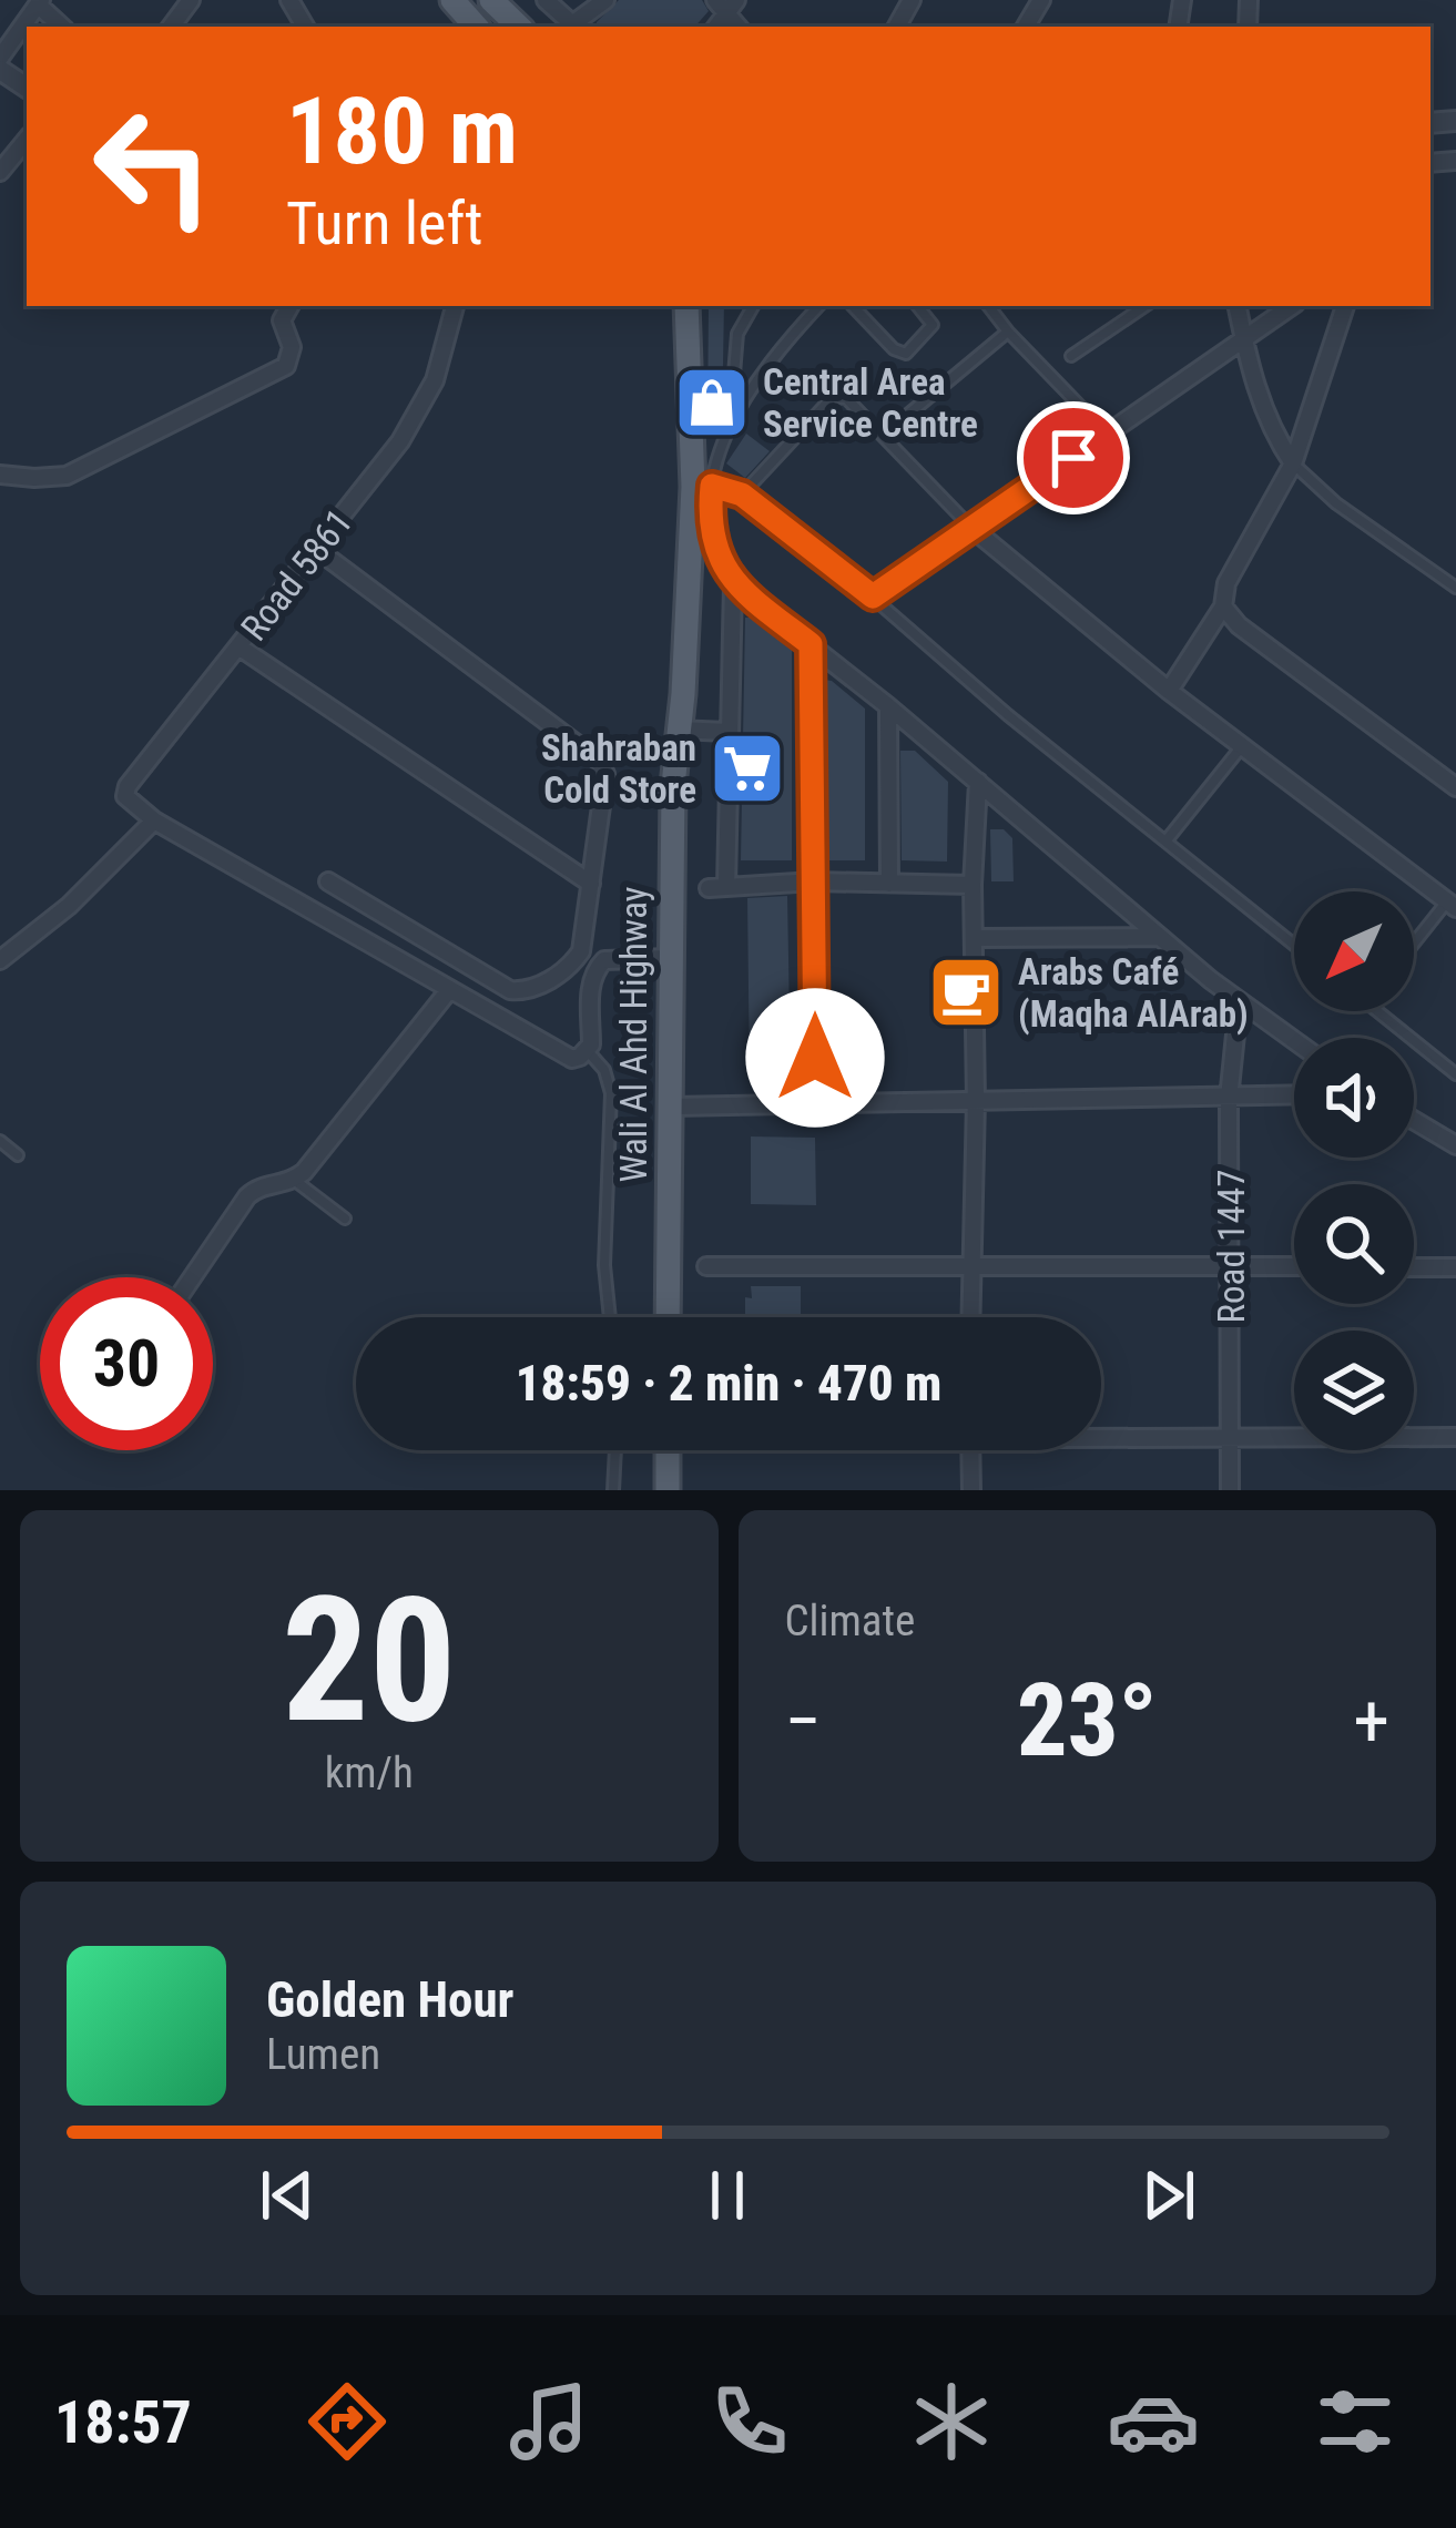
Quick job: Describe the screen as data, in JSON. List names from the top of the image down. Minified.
{"streets":{"main road":["Wali Al Ahd Highway"],"street":["Road 5861","Road 1447"]},"places":{"shop":["Central Area Service Centre"],"supermarket":["Shahraban Cold Store"],"cafe":["Arabs Café (Maqha AlArab)"]},"north":"bottom left","page":{"turn":["180 m","Turn left"],"limit":"30","trip":"18:59 · 2 min · 470 m","tile":[["20","km/h"],"Climate"],"heat":["−","23°","+"],"song":["Golden Hour","Lumen"],"tabs":"18:57"}}
